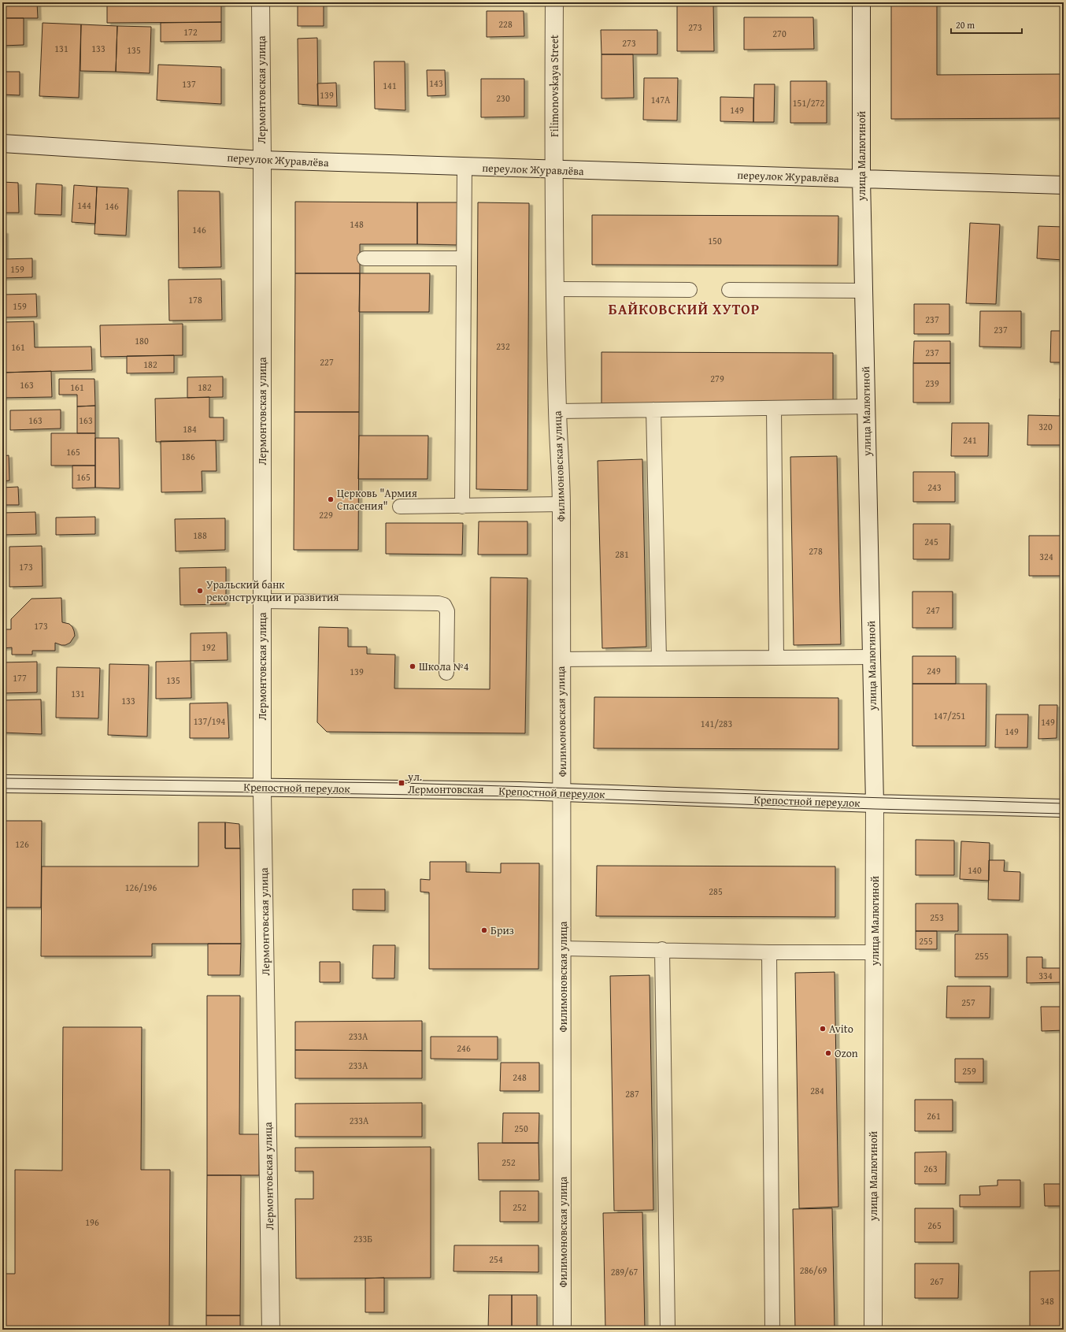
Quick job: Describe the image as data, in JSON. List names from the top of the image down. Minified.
{"streets":{"street":["Filimonovskaya Street","Лермонтовская улица","улица Малюгиной","переулок Журавлёва","Филимоновская улица","Крепостной переулок"]},"crossings":[["Filimonovskaya Street","переулок Журавлёва"],["Filimonovskaya Street","Филимоновская улица"],["Лермонтовская улица","переулок Журавлёва"],["Лермонтовская улица","Крепостной переулок"],["улица Малюгиной","переулок Журавлёва"],["улица Малюгиной","Крепостной переулок"],["переулок Журавлёва","Филимоновская улица"],["Филимоновская улица","Крепостной переулок"]],"districts":["БАЙКОВСКИЙ ХУТОР"],"places":{"other":["Церковь \"Армия Спасения\"","Уральский банк реконструкции и развития","Школа №4","Бриз","Avito","Ozon"],"transit":["ул. Лермонтовская"]},"house_numbers":["228","273","172","270","273","131","133","135","143","137","141","139","230","147А","151/272","149","144","146","148","146","150","159","178","159","237","237","180","232","161","237","227","182","279","239","163","161","182","163","163","320","184","241","165","186","165","243","229","188","245","278","281","324","173","247","173","192","249","139","177","135","131","133","147/251","137/194","149","141/283","149","126","140","126/196","285","253","255","255","334","257","233А","246","233А","259","248","284","287","261","233А","250","252","263","252","196","265","233Б","254","286/69","289/67","267","348"],"scale_bar":"20 m"}
